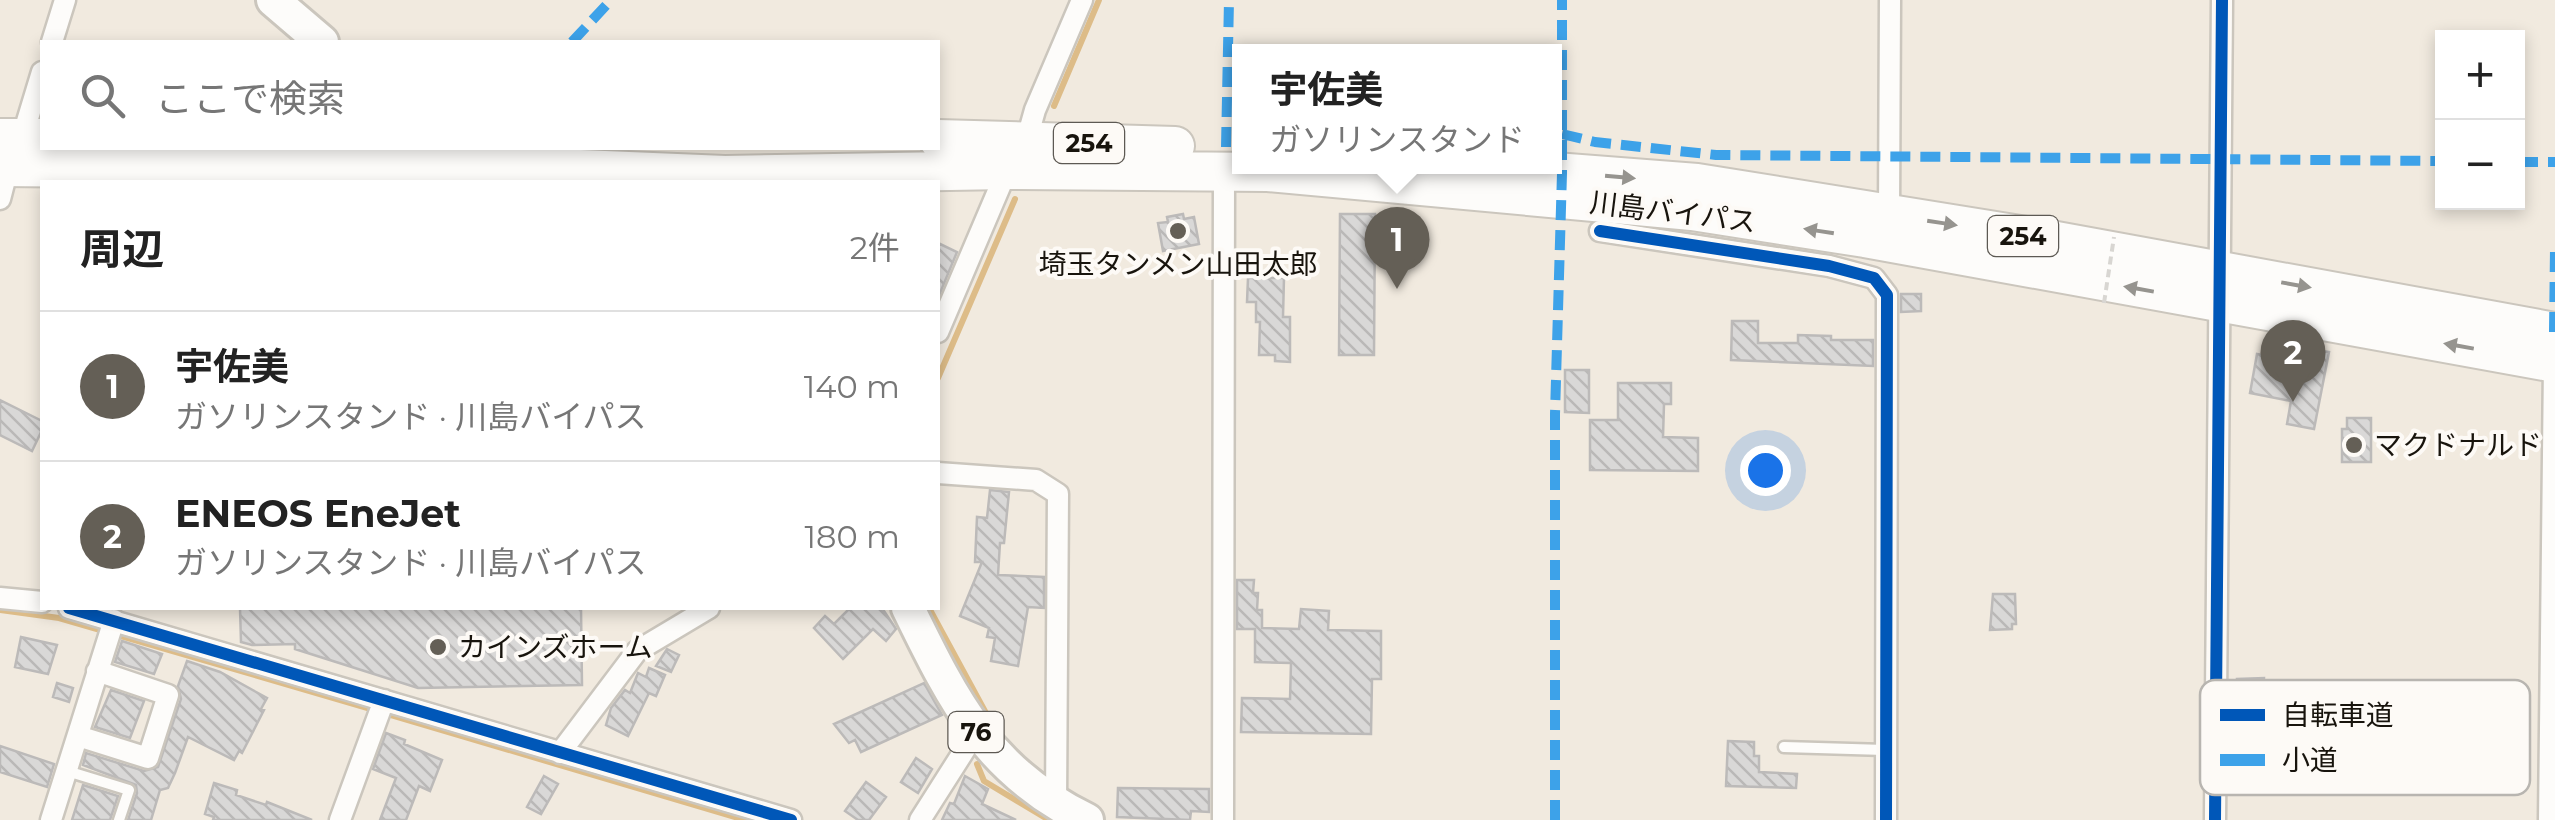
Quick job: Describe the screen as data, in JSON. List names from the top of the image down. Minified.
{"streets":{"highway":["254","川島バイパス"],"main road":["76"]},"places":["埼玉タンメン山田太郎","マクドナルド","カインズホーム"],"legend":["自転車道","小道"],"page":{"map_buttons":["+","−"],"search":"ここで検索","popup":["宇佐美","ガソリンスタンド"],"heading":["周辺","2件"],"pins":["1","2"],"list":[{"mark":"1","name":"宇佐美","note":"ガソリンスタンド · 川島バイパス","value":"140 m"},{"mark":"2","name":"ENEOS EneJet","note":"ガソリンスタンド · 川島バイパス","value":"180 m"}]}}
